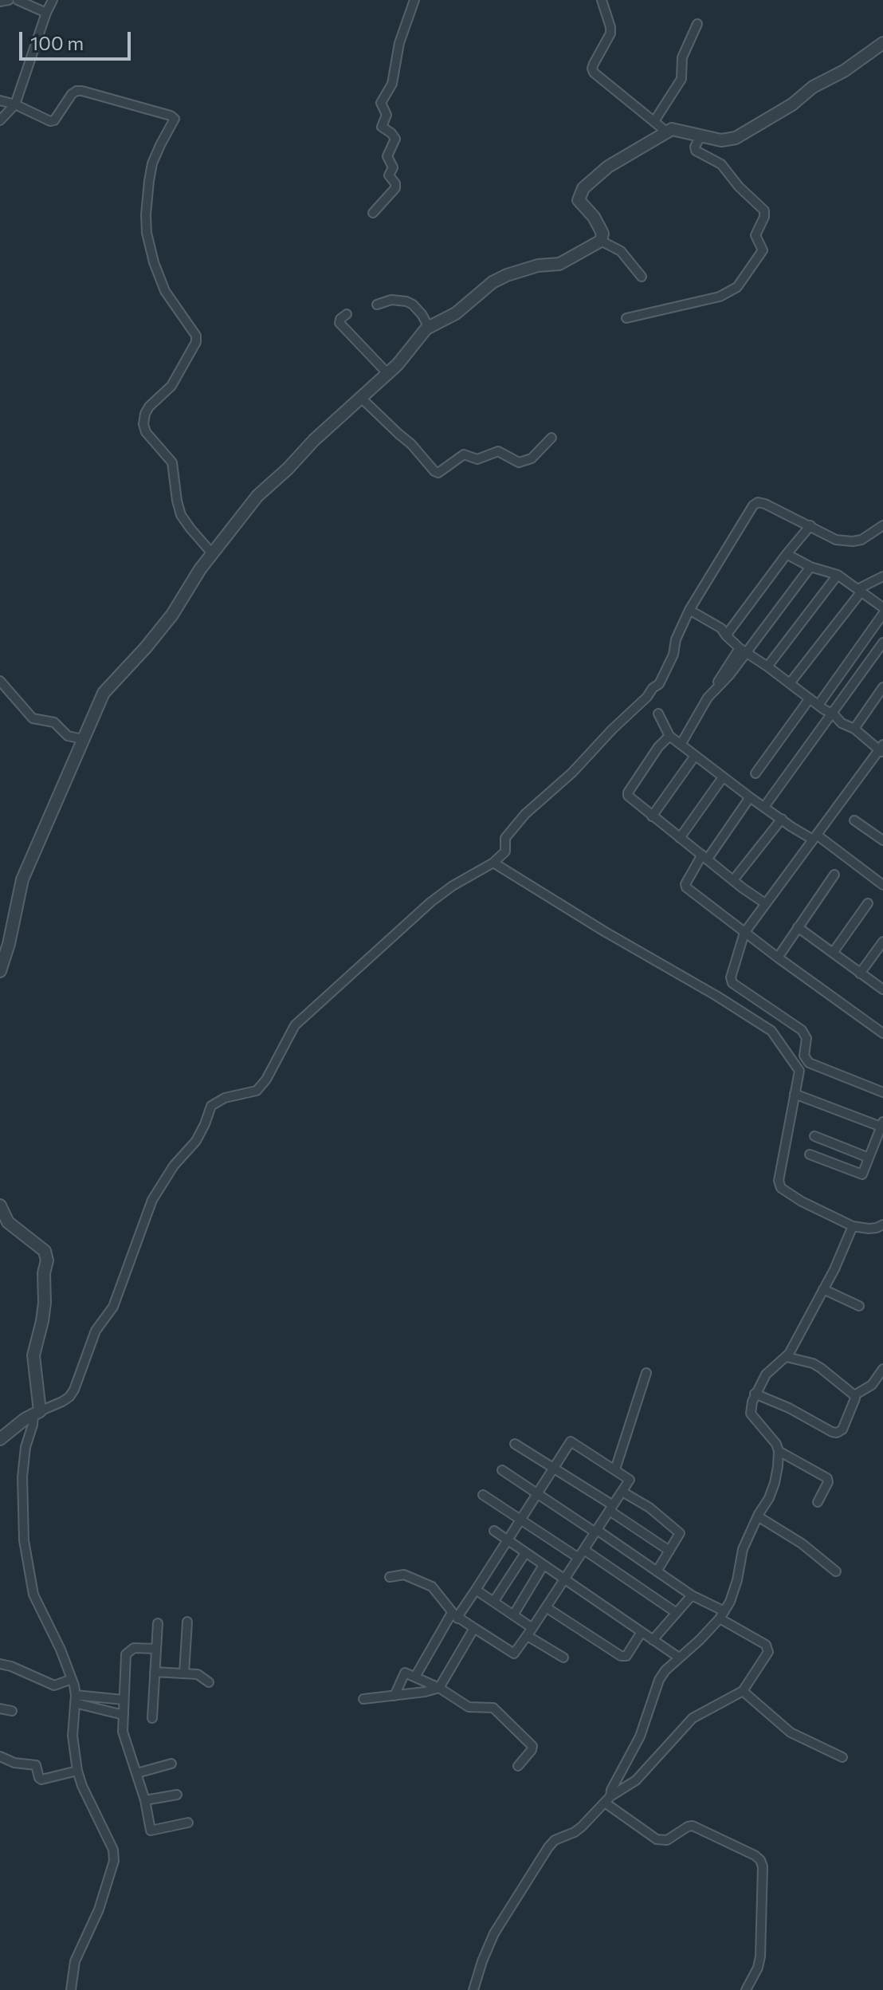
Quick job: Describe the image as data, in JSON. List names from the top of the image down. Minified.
{"scale_bar":"100 m"}
